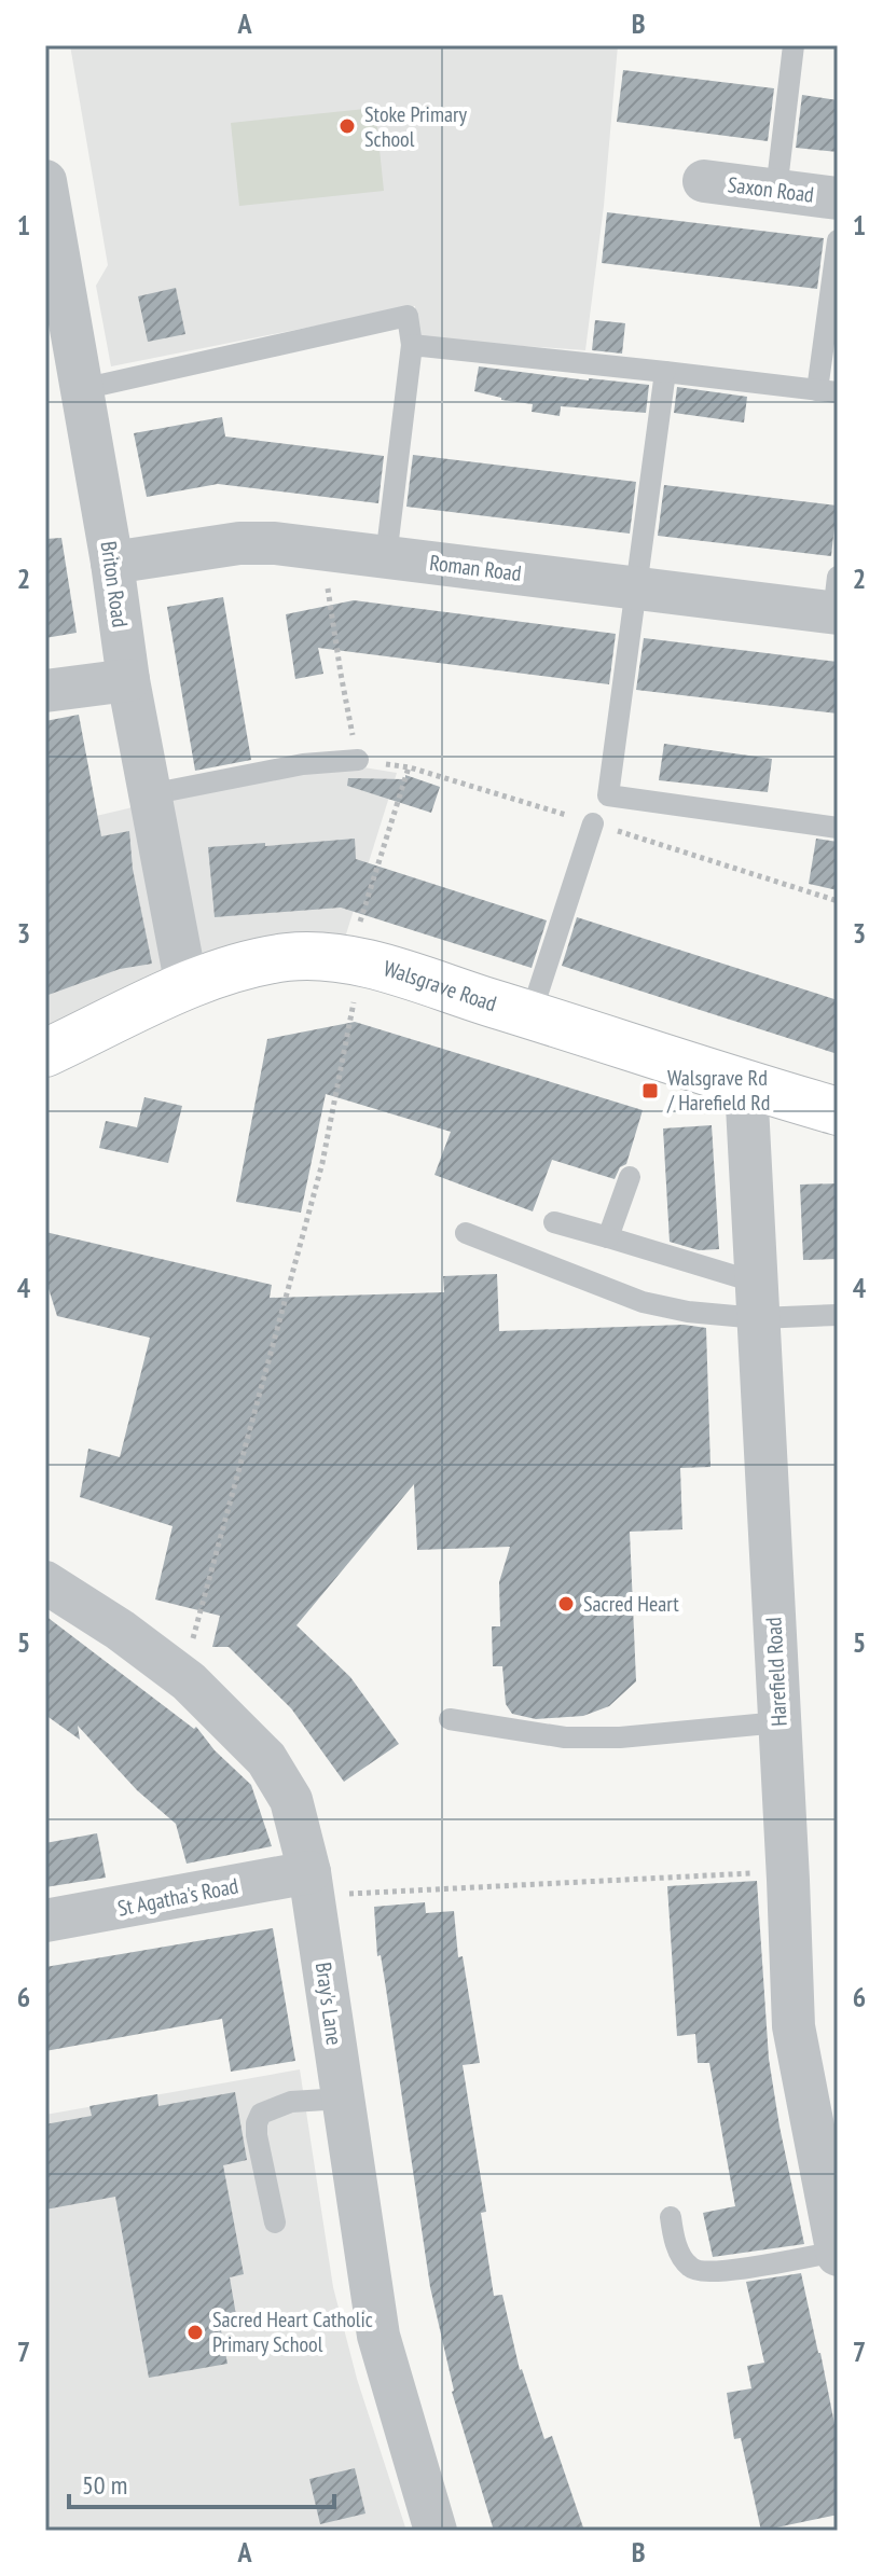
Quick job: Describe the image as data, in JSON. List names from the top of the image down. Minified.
{"streets":{"highway":["Walsgrave Road"],"street":["Saxon Road","Roman Road","Briton Road","Harefield Road","St Agatha's Road","Bray's Lane"]},"crossings":[["Roman Road","Briton Road"],["Briton Road","Walsgrave Road"],["Walsgrave Road","Harefield Road"],["St Agatha's Road","Bray's Lane"]],"places":{"other":["Stoke Primary School","Sacred Heart","Sacred Heart Catholic Primary School"],"transit":["Walsgrave Rd / Harefield Rd"]},"scale_bar":"50 m","grid":{"columns":["A","B"],"rows":["1","2","3","4","5","6","7"]}}
